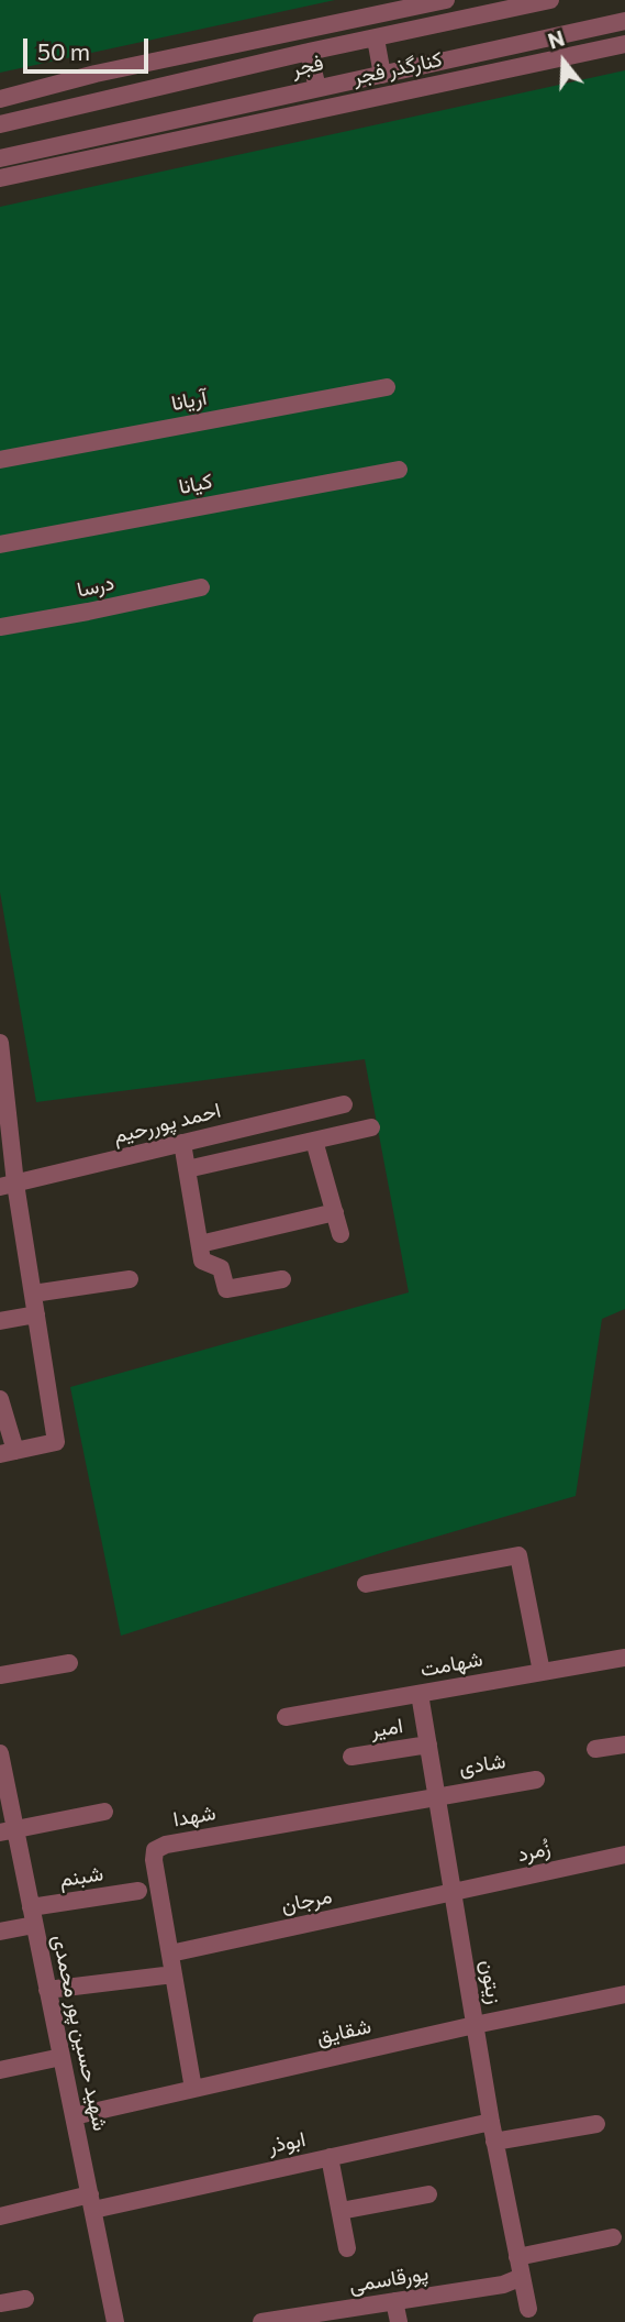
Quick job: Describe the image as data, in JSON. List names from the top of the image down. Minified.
{"streets":{"street":["فجر","کنارگذر فجر","آریانا","کیانا","درسا","احمد پوررحیم","شهامت","امیر","شادی","شهدا","زُمرد","شبنم","مرجان","زیتون","شقایق","شهید حسین پور محمدی","ابوذر","پورقاسمی"]},"crossings":[["شهامت","زیتون"],["امیر","زیتون"],["شادی","شهدا"],["شادی","زیتون"],["شهدا","مرجان"],["شهدا","زیتون"],["شهدا","شقایق"],["زُمرد","مرجان"],["زُمرد","زیتون"],["شبنم","شهید حسین پور محمدی"],["مرجان","زیتون"],["زیتون","شقایق"],["زیتون","ابوذر"],["زیتون","پورقاسمی"],["شقایق","شهید حسین پور محمدی"],["شهید حسین پور محمدی","ابوذر"]],"scale_bar":"50 m","north":"top"}
